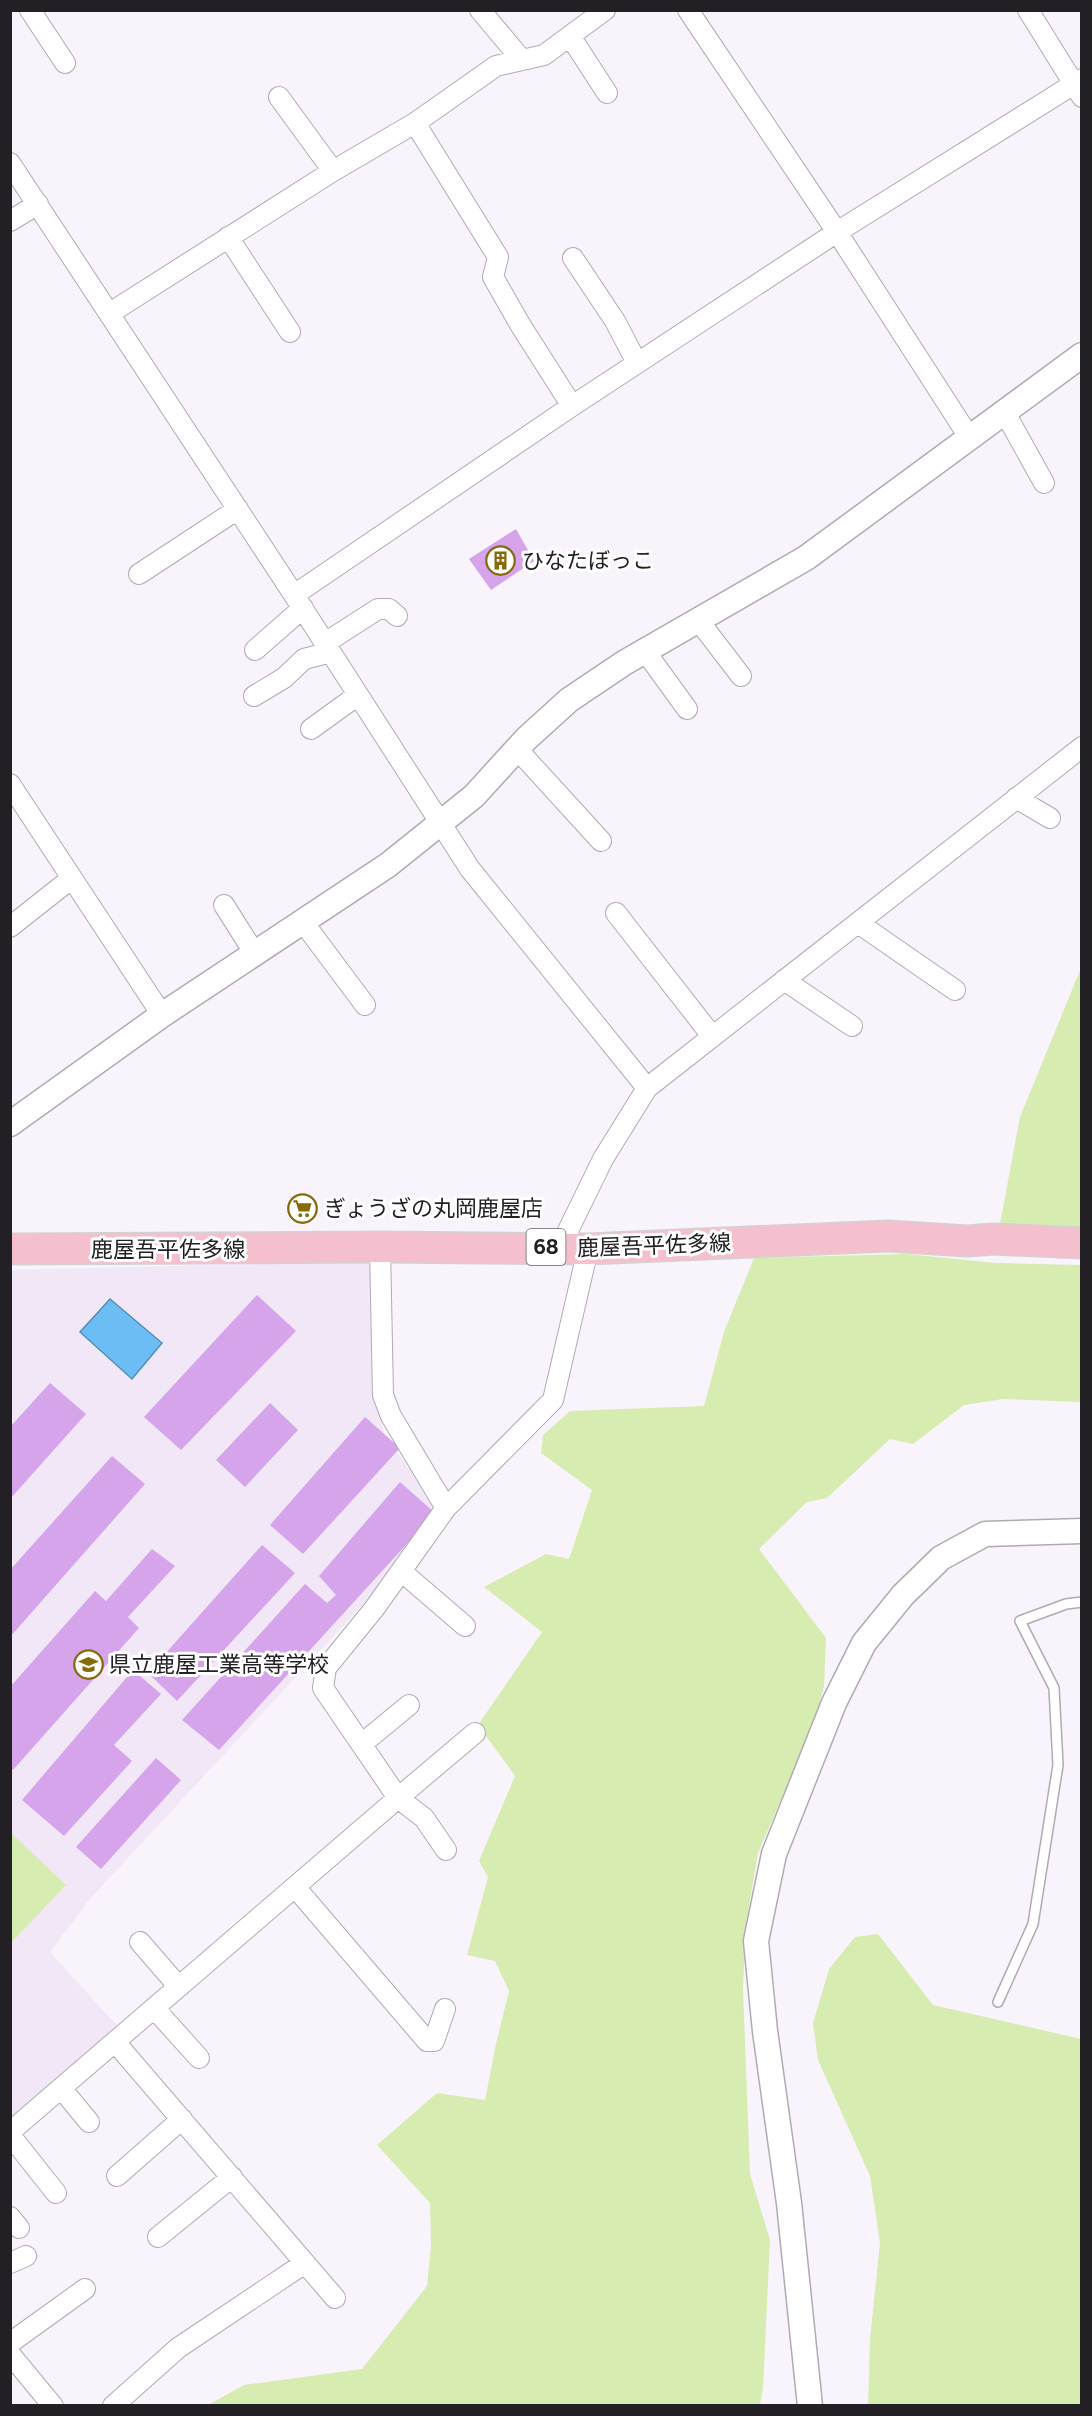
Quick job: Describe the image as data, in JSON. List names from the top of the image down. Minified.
{"streets":{"main road":["鹿屋吾平佐多線","68"]},"places":{"building":["ひなたぼっこ"],"supermarket":["ぎょうざの丸岡鹿屋店"],"school or university":["県立鹿屋工業高等学校"]}}
